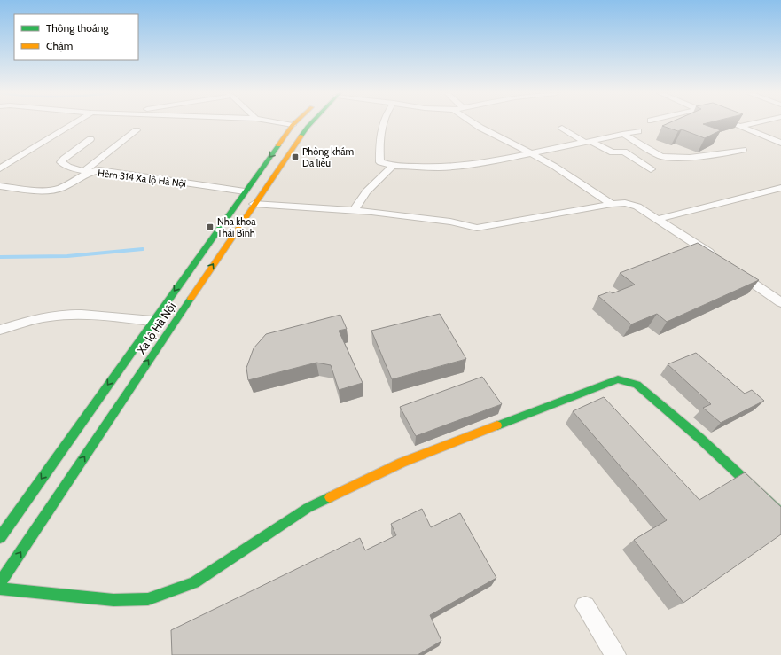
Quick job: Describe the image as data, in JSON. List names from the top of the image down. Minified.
{"streets":{"main road":["Xa lộ Hà Nội"],"street":["Hẻm 314 Xa lộ Hà Nội"]},"crossings":[["Hẻm 314 Xa lộ Hà Nội","Xa lộ Hà Nội"]],"places":{"transit":["Phòng khám Da liễu","Nha khoa Thái Bình"]},"legend":["Thông thoáng","Chậm"]}
